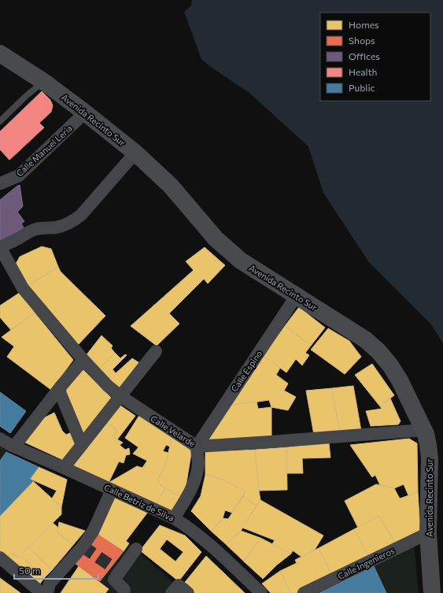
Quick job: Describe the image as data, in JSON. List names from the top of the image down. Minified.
{"streets":{"main road":["Avenida Recinto Sur"],"street":["Calle Manuel Leria","Calle Espino","Calle Velarde","Calle Betriz de Silva","Calle Ingenieros"]},"crossings":[["Avenida Recinto Sur","Calle Manuel Leria"],["Avenida Recinto Sur","Calle Espino"],["Avenida Recinto Sur","Calle Velarde"],["Avenida Recinto Sur","Calle Ingenieros"],["Calle Espino","Calle Velarde"]],"legend":["Homes","Shops","Offices","Health","Public"],"scale_bar":"50 m"}
